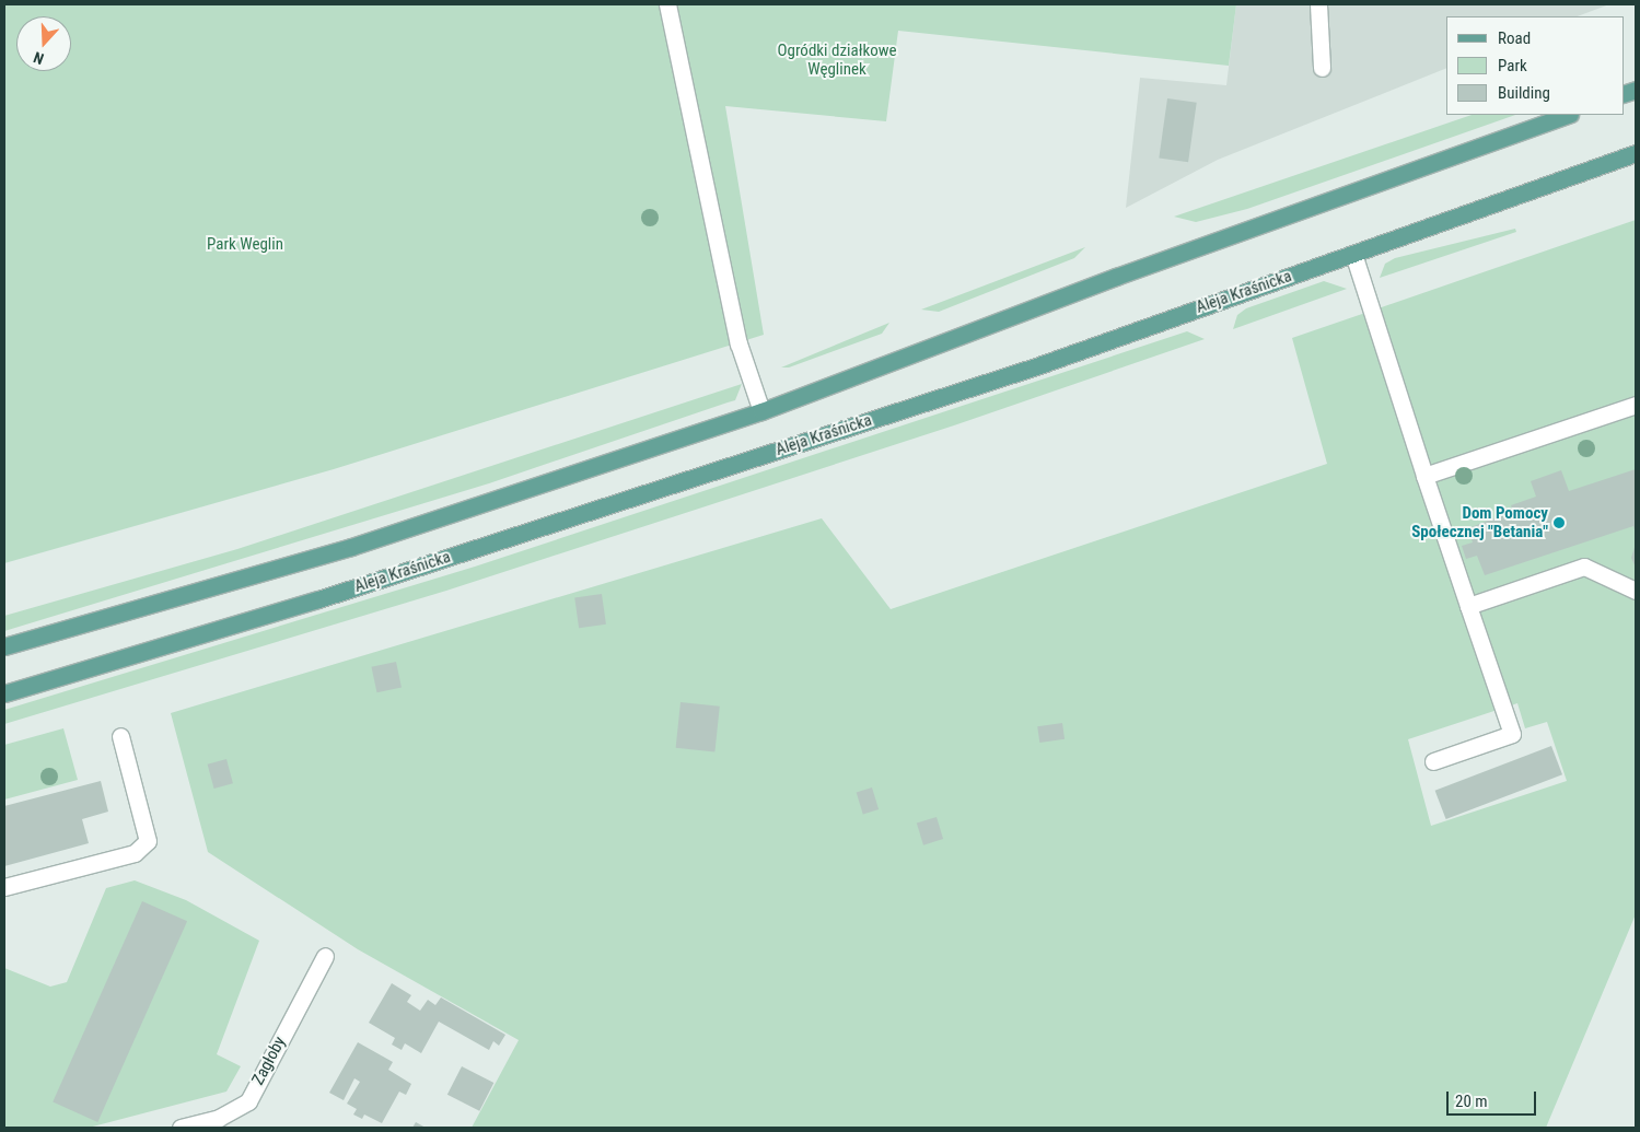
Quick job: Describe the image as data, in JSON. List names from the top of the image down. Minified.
{"streets":{"main road":["Aleja Kraśnicka"],"street":["Zagłoby"]},"parks":["Ogródki działkowe Węglinek","Park Weglin"],"places":["Dom Pomocy Społecznej \"Betania\""],"legend":["Road","Park","Building"],"scale_bar":"20 m","north":"bottom"}
